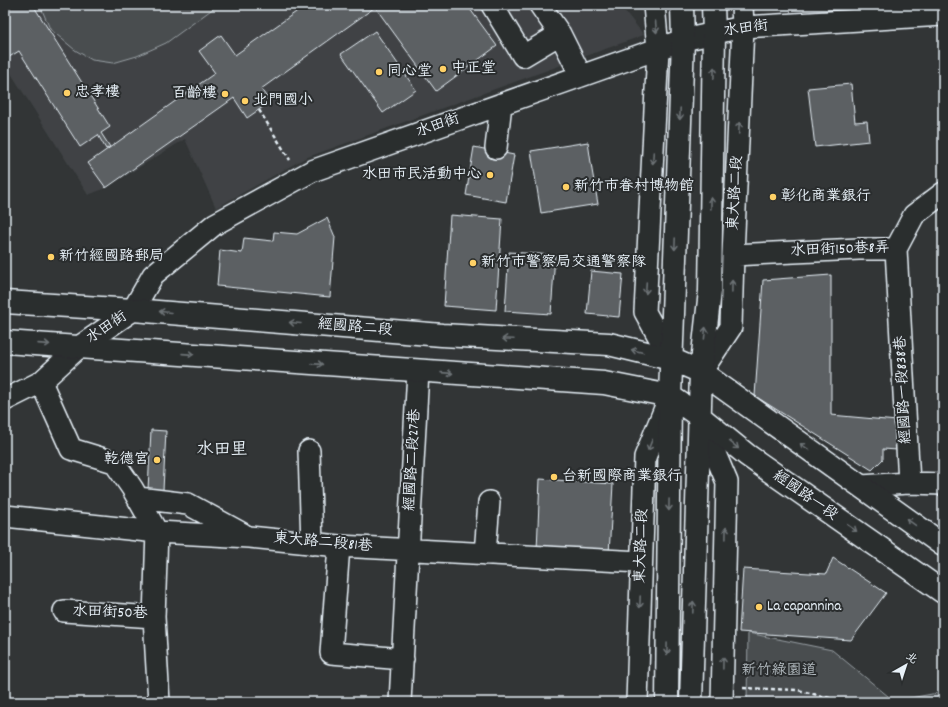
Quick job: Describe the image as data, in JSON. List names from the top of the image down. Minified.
{"streets":{"main road":["東大路二段","經國路二段","經國路一段"],"street":["水田街","水田街150巷8弄","經國路一段838巷","經國路二段27巷","東大路二段81巷","水田街50巷"]},"crossings":[["水田街","東大路二段"],["水田街","經國路二段"],["東大路二段","水田街150巷8弄"],["東大路二段","經國路二段"],["東大路二段","經國路一段"],["東大路二段","東大路二段81巷"],["水田街150巷8弄","經國路一段838巷"],["經國路二段27巷","東大路二段81巷"],["東大路二段81巷","水田街50巷"]],"districts":["水田里"],"parks":["新竹綠園道"],"places":["中正堂","同心堂","忠孝樓","百齡樓","北門國小","水田市民活動中心","新竹市眷村博物館","彰化商業銀行","新竹經國路郵局","新竹市警察局交通警察隊","乾德宮","台新國際商業銀行","La capannina"],"north":"top right"}
